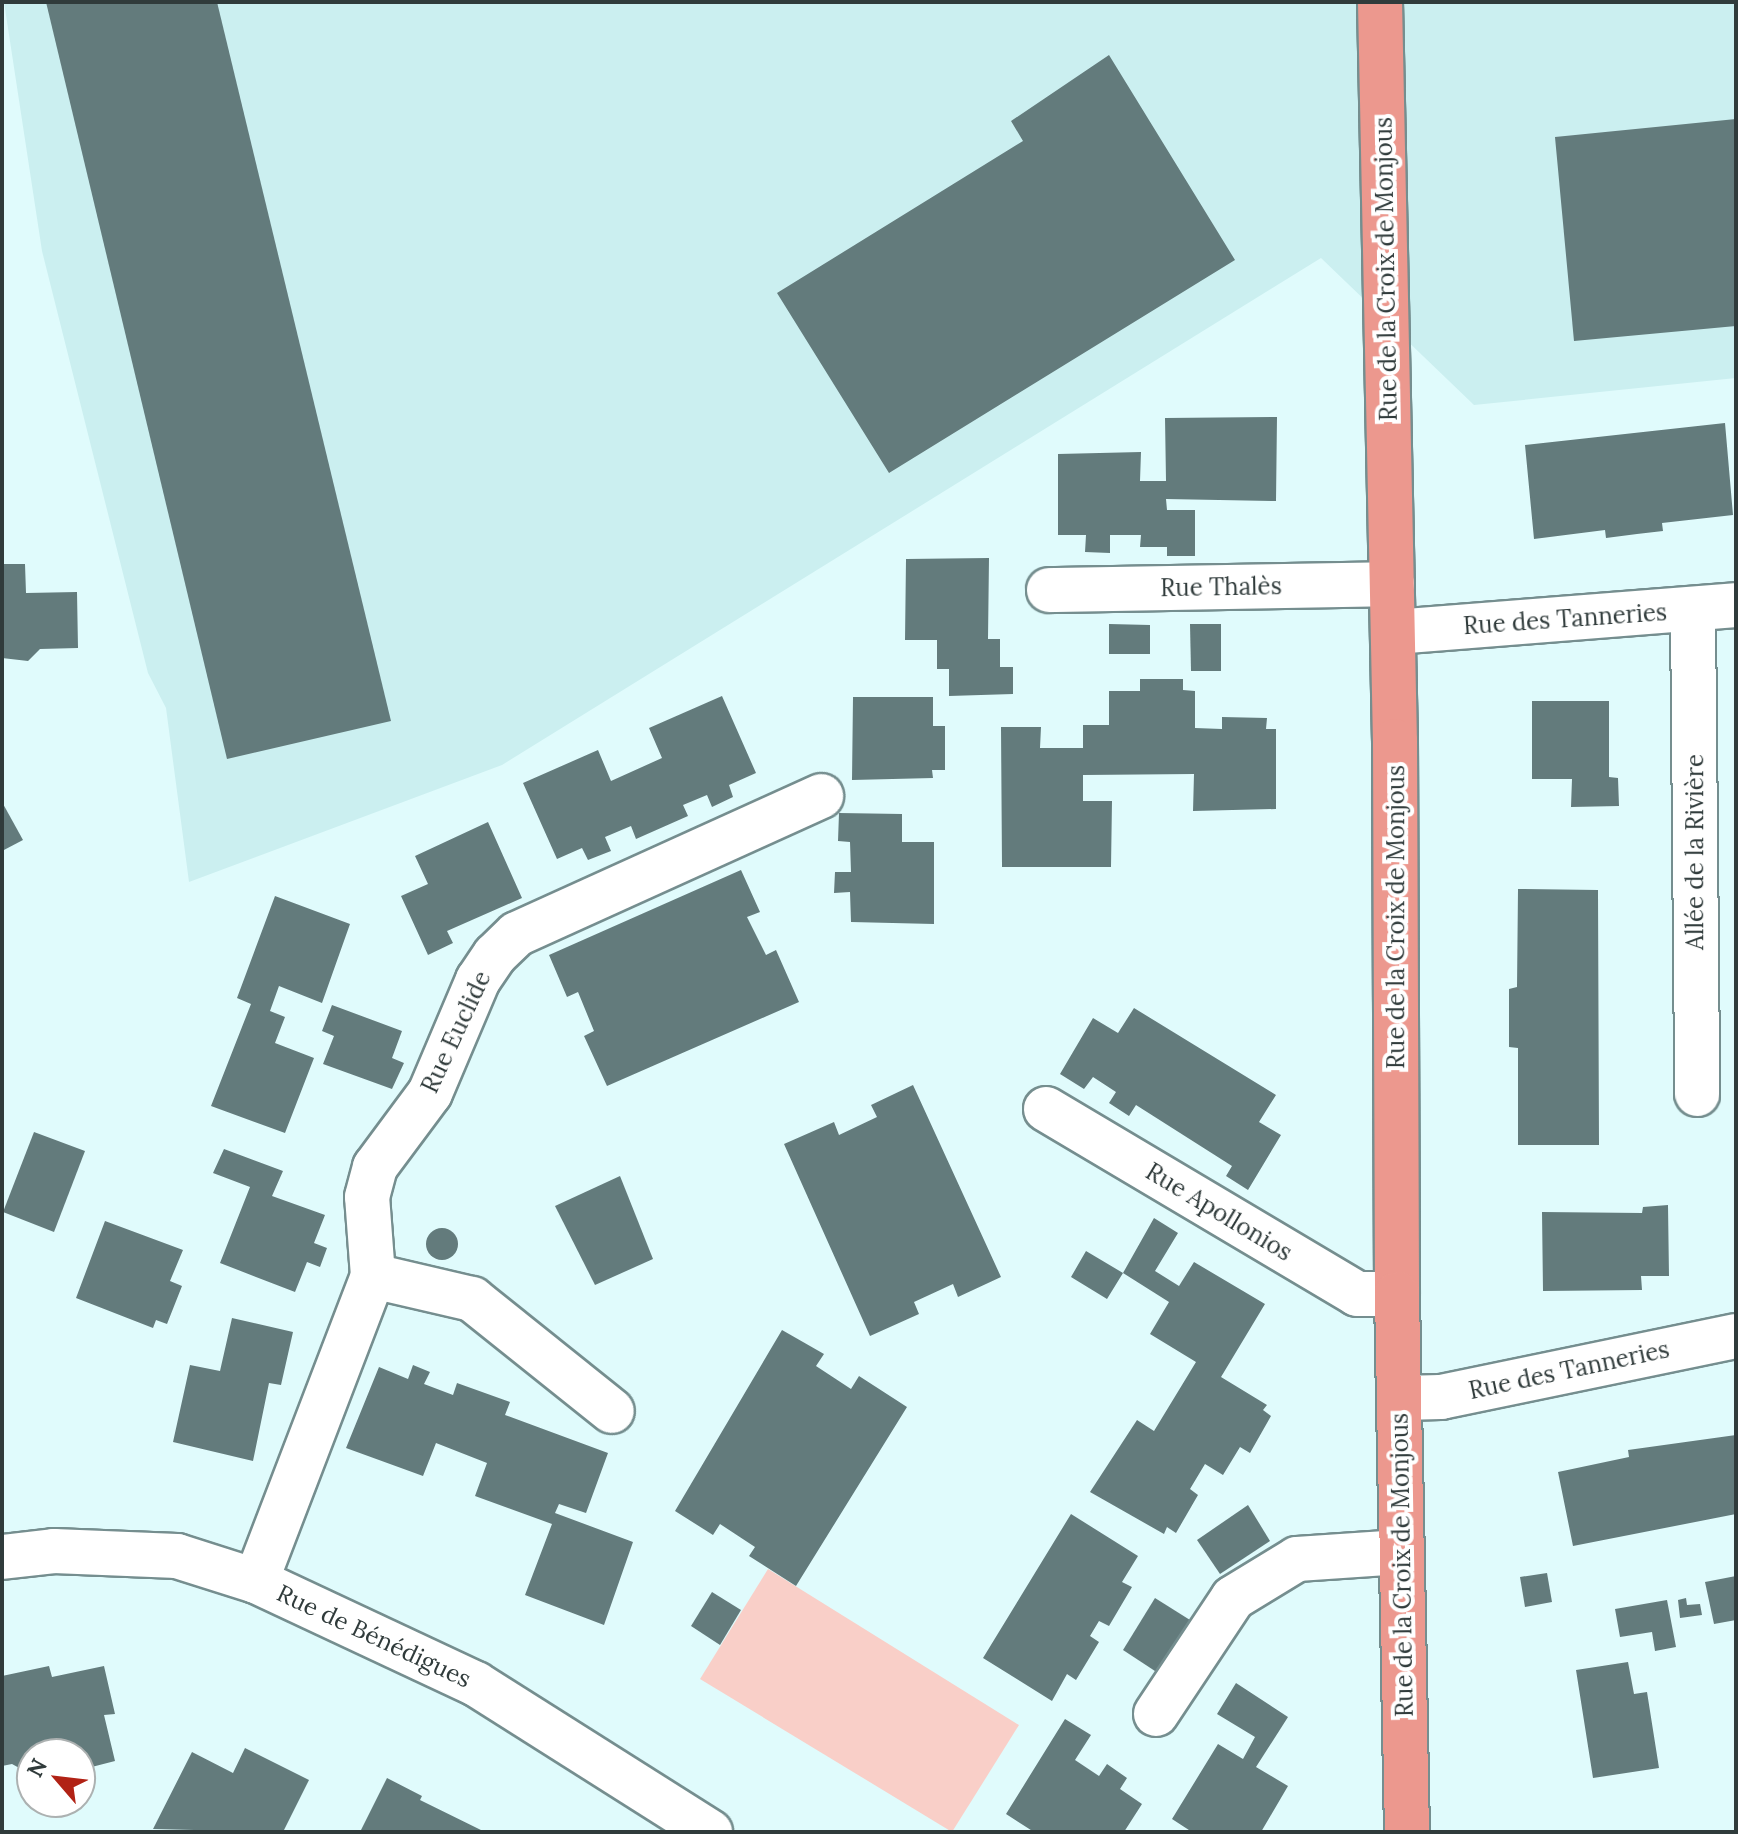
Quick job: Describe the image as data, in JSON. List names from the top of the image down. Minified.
{"streets":{"main road":["Rue de la Croix de Monjous"],"street":["Rue Thalès","Rue des Tanneries","Allée de la Rivière","Rue Euclide","Rue Apollonios","Rue de Bénédigues"]},"crossings":[["Rue de la Croix de Monjous","Rue Thalès"],["Rue de la Croix de Monjous","Rue des Tanneries"],["Rue de la Croix de Monjous","Rue Apollonios"],["Rue des Tanneries","Allée de la Rivière"],["Rue Euclide","Rue de Bénédigues"]],"north":"top left"}
